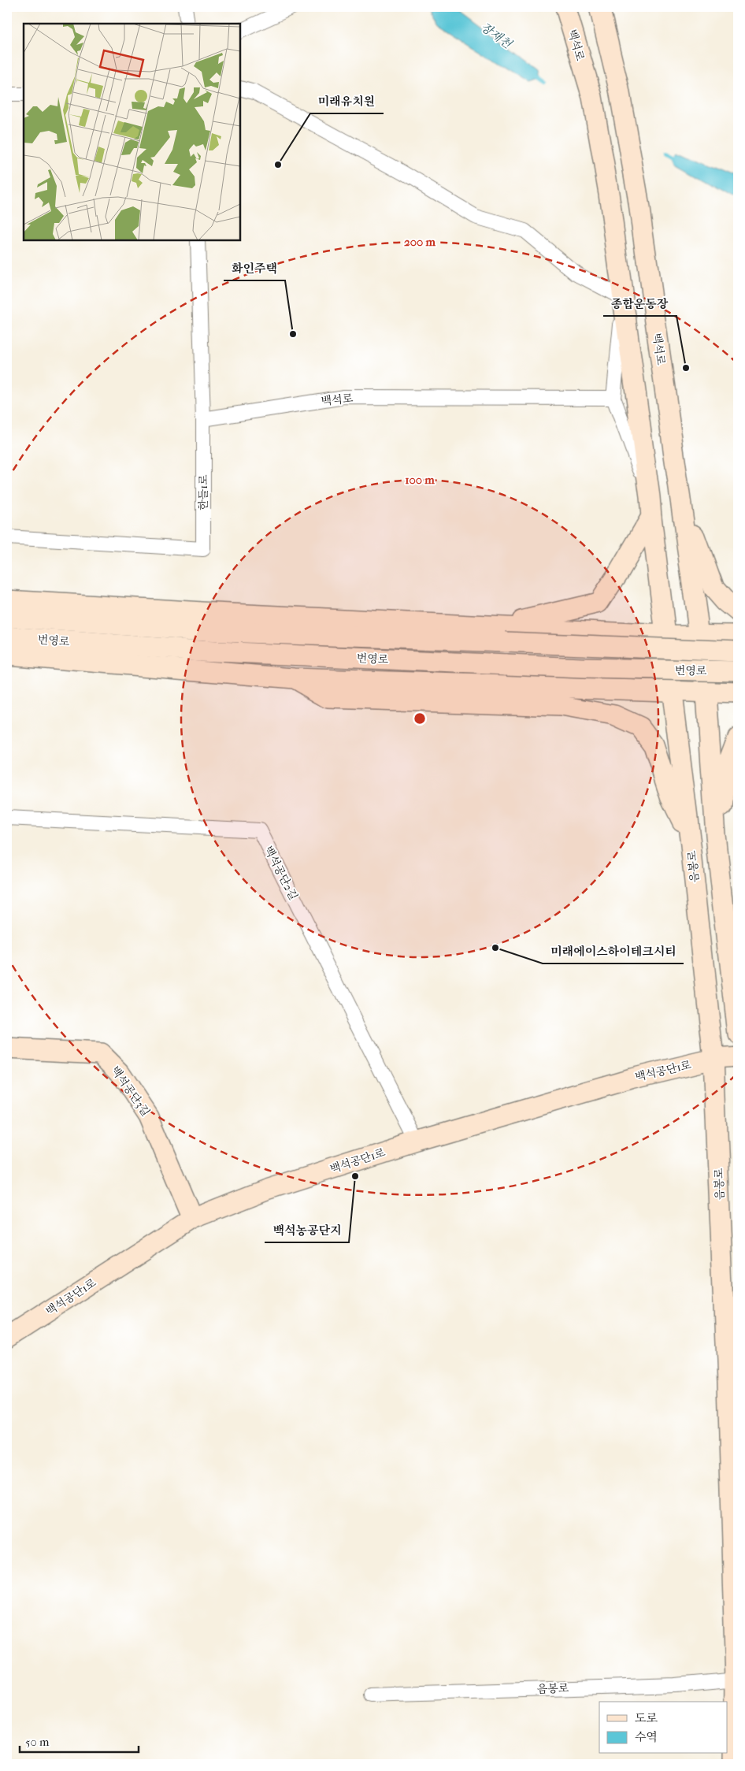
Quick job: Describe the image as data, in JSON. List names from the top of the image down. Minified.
{"streets":{"main road":["백석로","번영로","음봉로","백석공단1로","백석공단3길"],"street":["한들1로","백석공단2길"]},"crossings":[["백석로","한들1로"],["백석로","음봉로"],["음봉로","백석공단1로"],["백석공단2길","백석공단1로"],["백석공단1로","백석공단3길"]],"water":["장재천"],"places":["미래유치원","화인주택","종합운동장","미래에이스하이테크시티","백석농공단지"],"legend":["도로","수역"],"scale_bar":"50 m","rings":["200 m","100 m"]}
